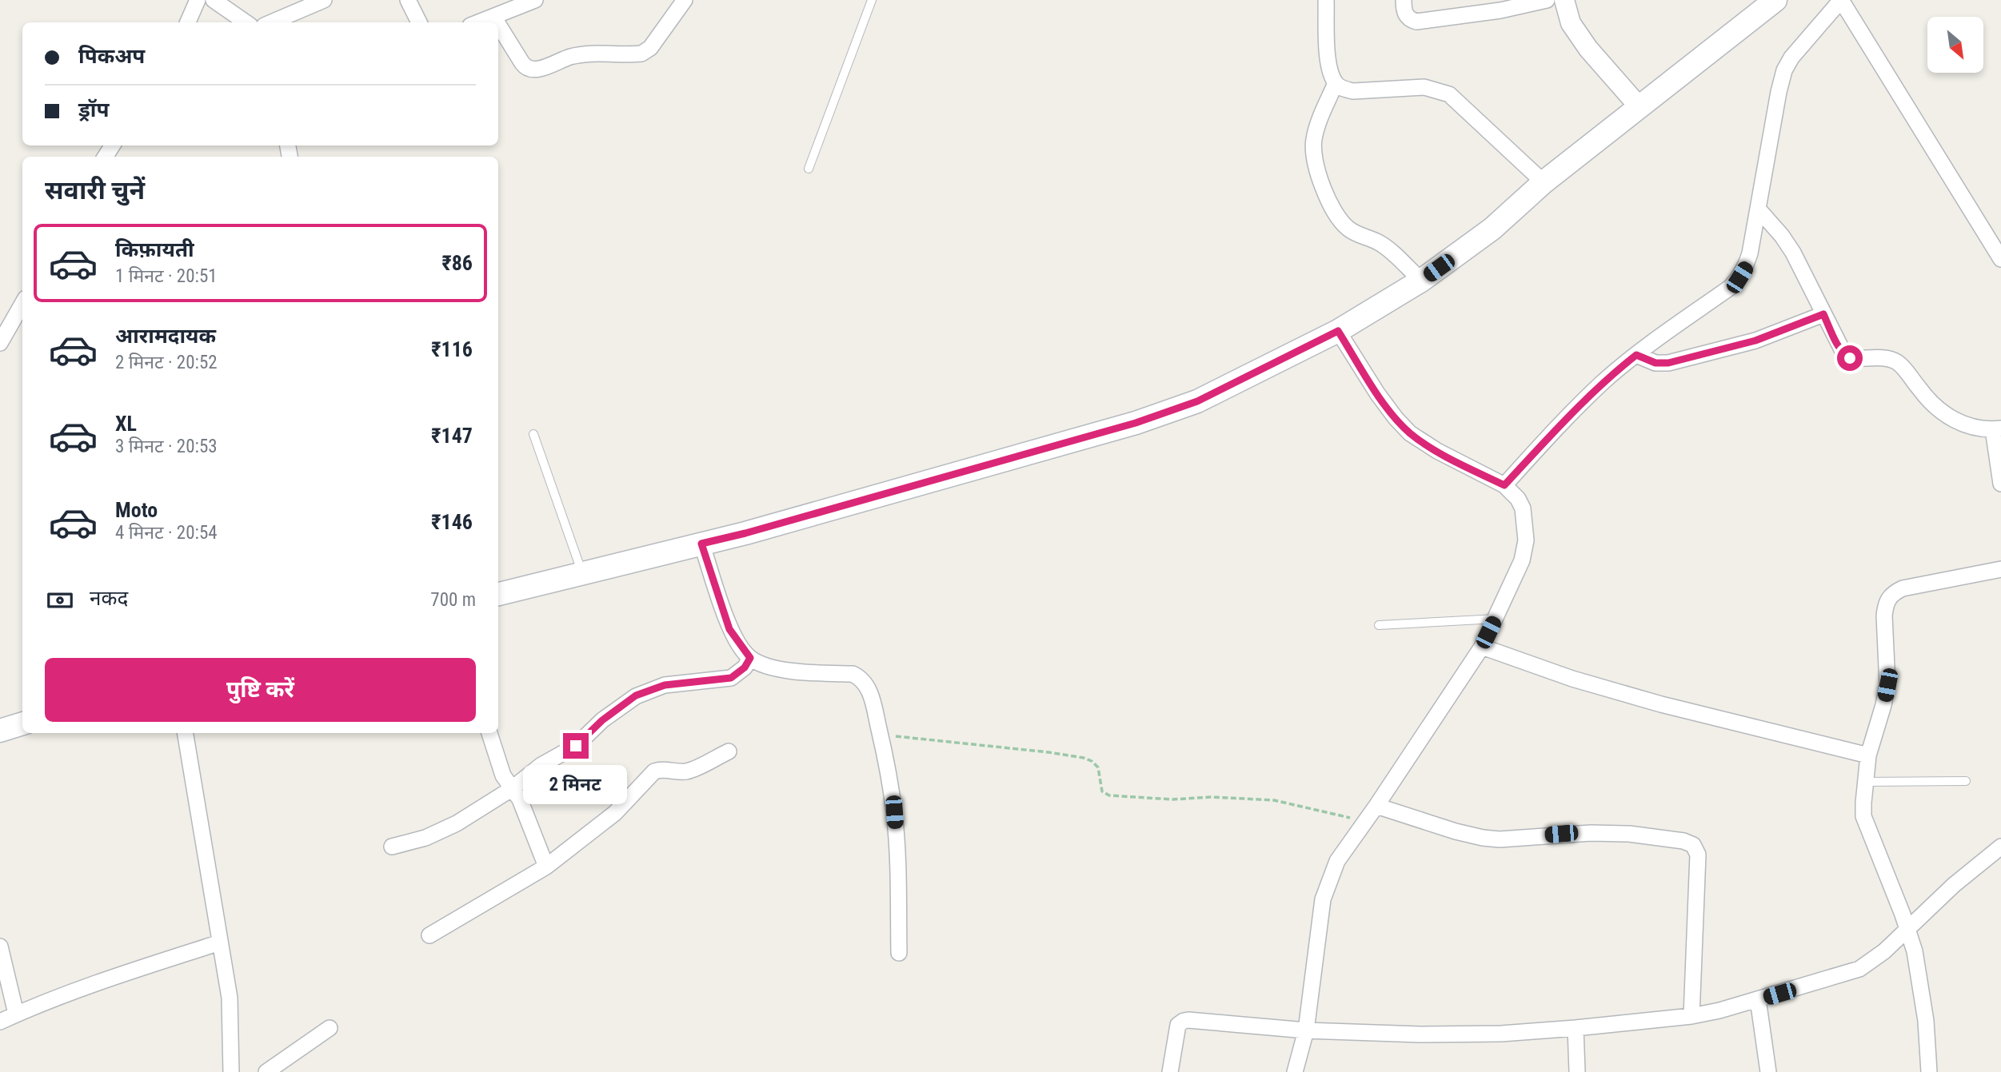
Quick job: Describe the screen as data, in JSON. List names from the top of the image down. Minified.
{"north":"bottom right","page":{"banner":["पिकअप","ड्रॉप"],"heading":"सवारी चुनें","list":[{"name":"किफ़ायती","note":"1 मिनट · 20:51","value":"₹86"},{"name":"आरामदायक","note":"2 मिनट · 20:52","value":"₹116"},{"name":"XL","note":"3 मिनट · 20:53","value":"₹147"},{"name":"Moto","note":"4 मिनट · 20:54","value":"₹146"}],"pay":["नकद","700 m"],"buttons":"पुष्टि करें","bubble":"2 मिनट"}}
